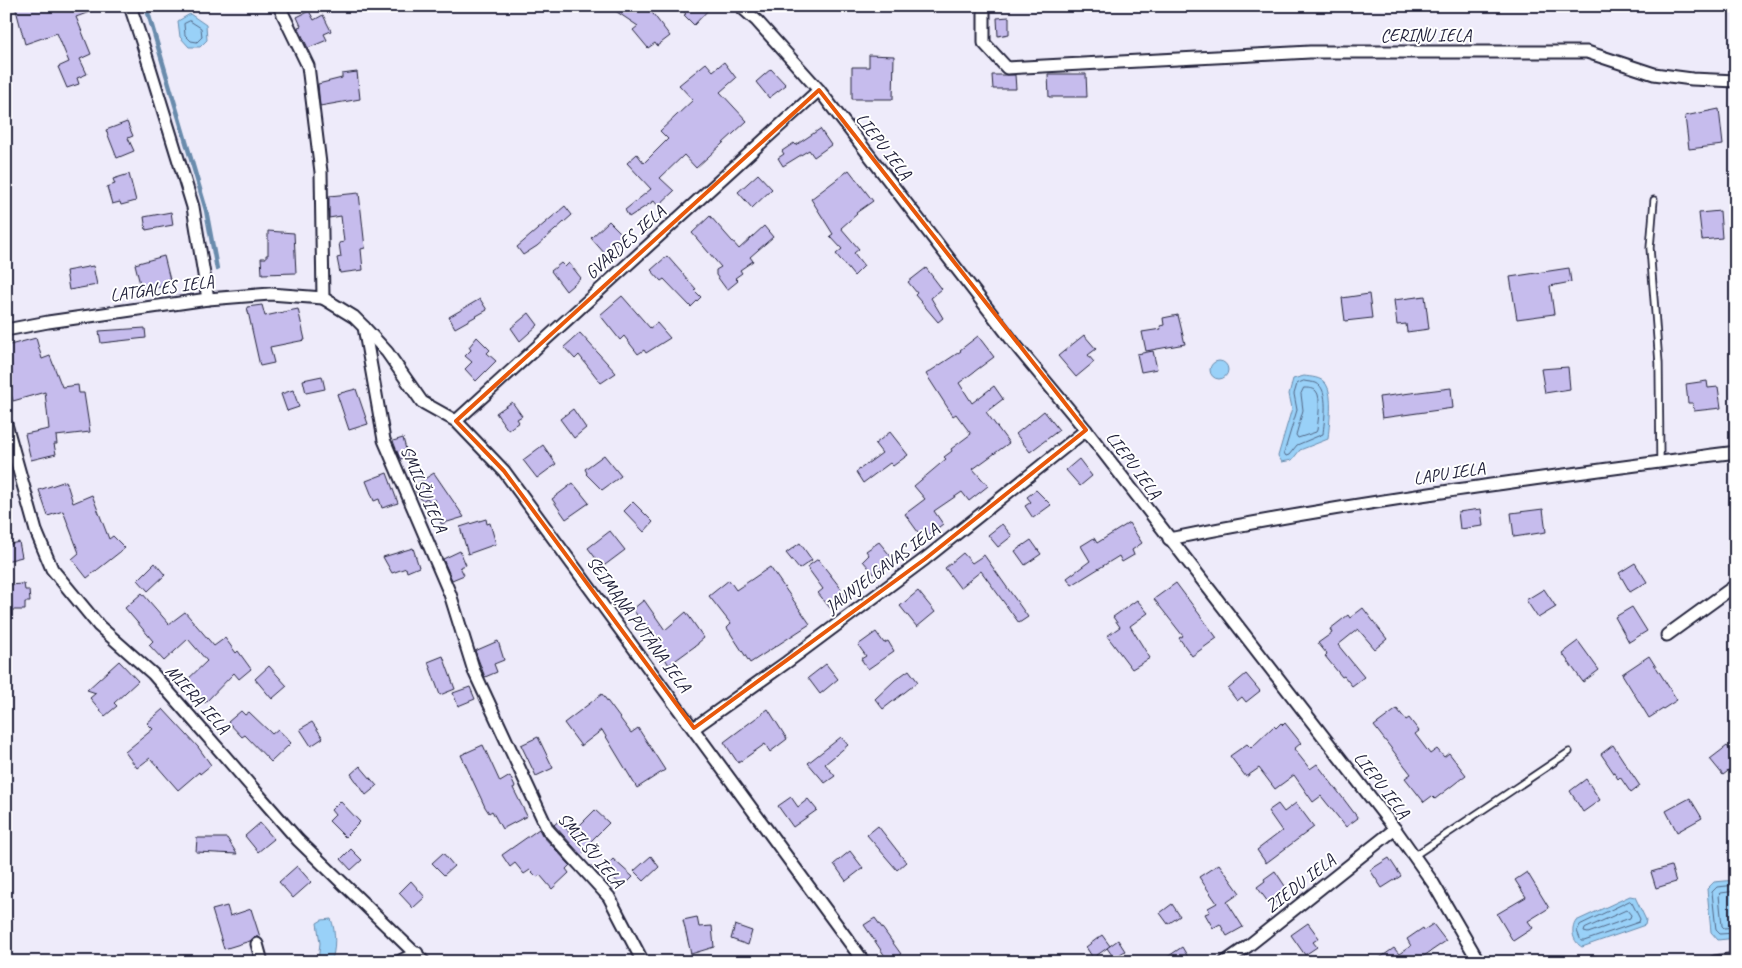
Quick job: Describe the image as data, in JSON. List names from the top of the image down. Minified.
{"streets":{"street":["CERIŅU IELA","LIEPU IELA","GVARDES IELA","LATGALES IELA","LAPU IELA","SMILŠU IELA","JAUNJELGAVAS IELA","SEIMAŅA PUTĀNA IELA","MIERA IELA","ZIEDU IELA"]},"crossings":[["LIEPU IELA","GVARDES IELA"],["LIEPU IELA","LAPU IELA"],["LIEPU IELA","JAUNJELGAVAS IELA"],["LIEPU IELA","ZIEDU IELA"],["GVARDES IELA","SEIMAŅA PUTĀNA IELA"],["SMILŠU IELA","SEIMAŅA PUTĀNA IELA"],["JAUNJELGAVAS IELA","SEIMAŅA PUTĀNA IELA"]]}
